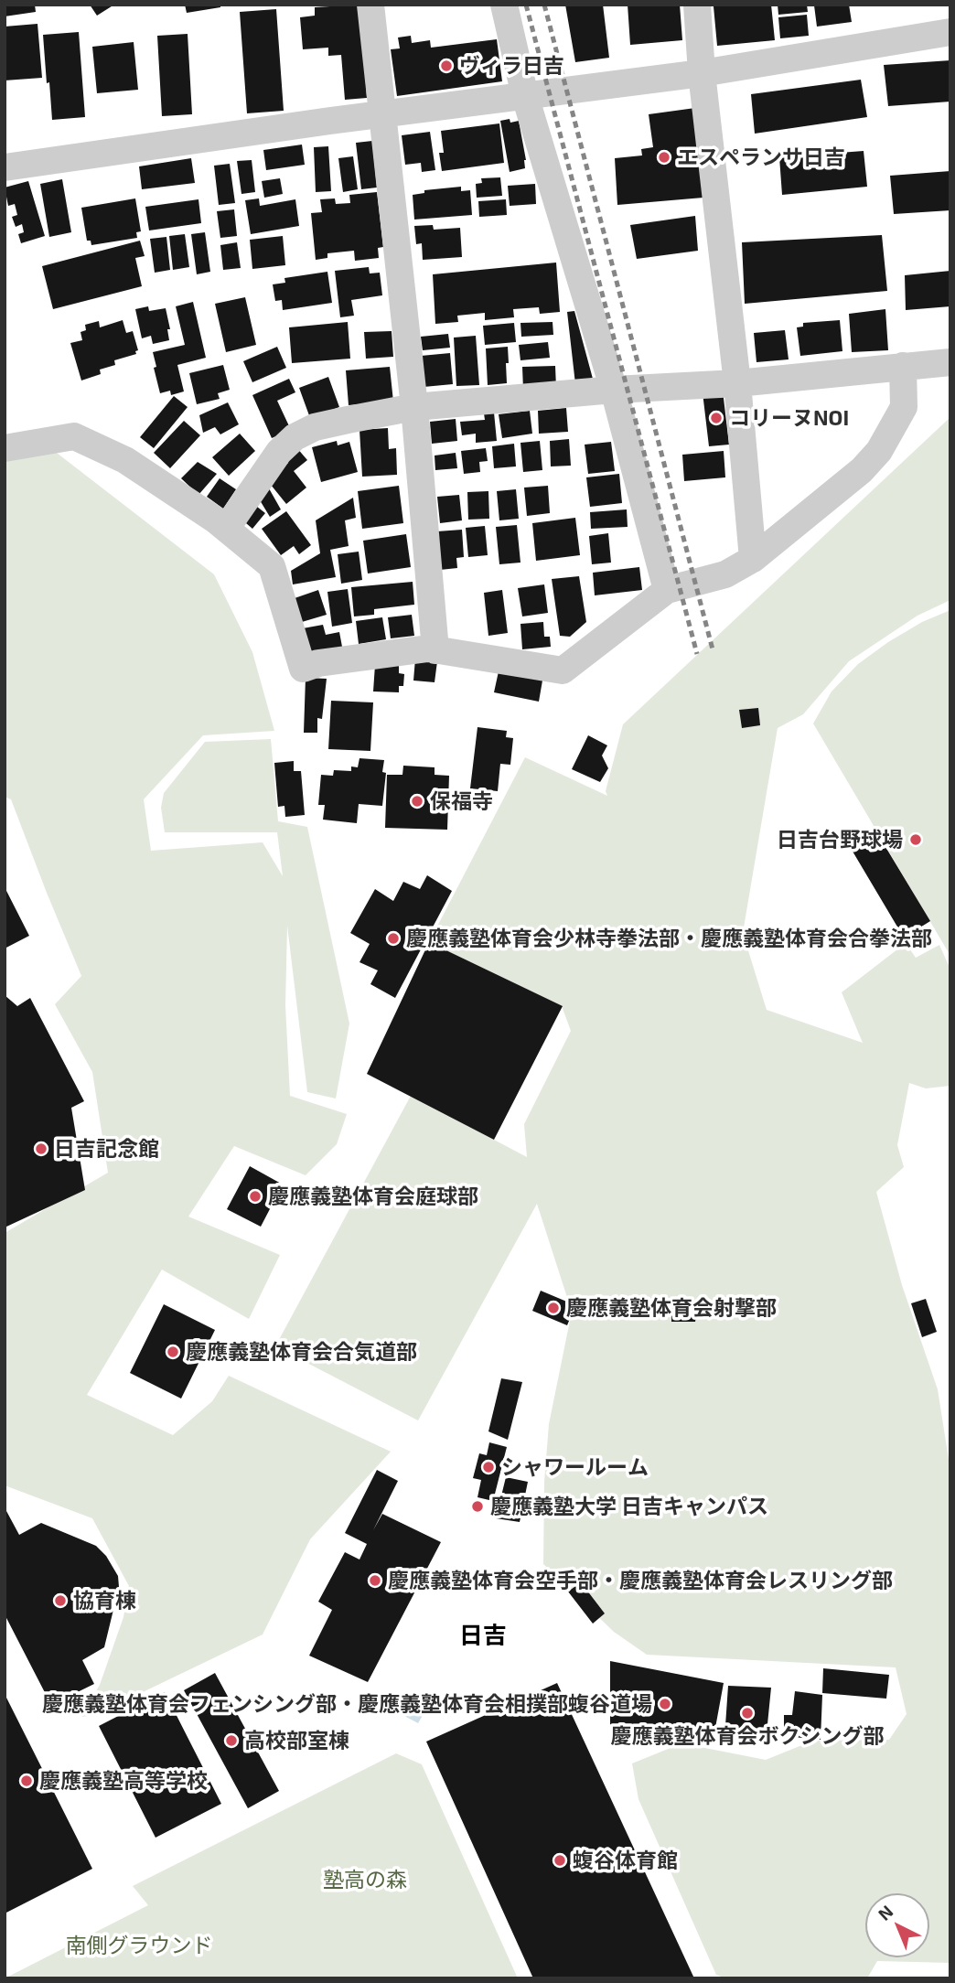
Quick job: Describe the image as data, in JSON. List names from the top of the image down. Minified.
{"districts":["日吉"],"parks":["塾高の森","南側グラウンド"],"places":["ヴィラ日吉","エスペランサ日吉","コリーヌNOI","保福寺","日吉台野球場","慶應義塾体育会少林寺拳法部・慶應義塾体育会合拳法部","日吉記念館","慶應義塾体育会庭球部","慶應義塾体育会射撃部","慶應義塾体育会合気道部","シャワールーム","慶應義塾大学 日吉キャンパス","慶應義塾体育会空手部・慶應義塾体育会レスリング部","協育棟","慶應義塾体育会フェンシング部・慶應義塾体育会相撲部蝮谷道場","慶應義塾体育会ボクシング部","高校部室棟","慶應義塾高等学校","蝮谷体育館"],"north":"top left"}
